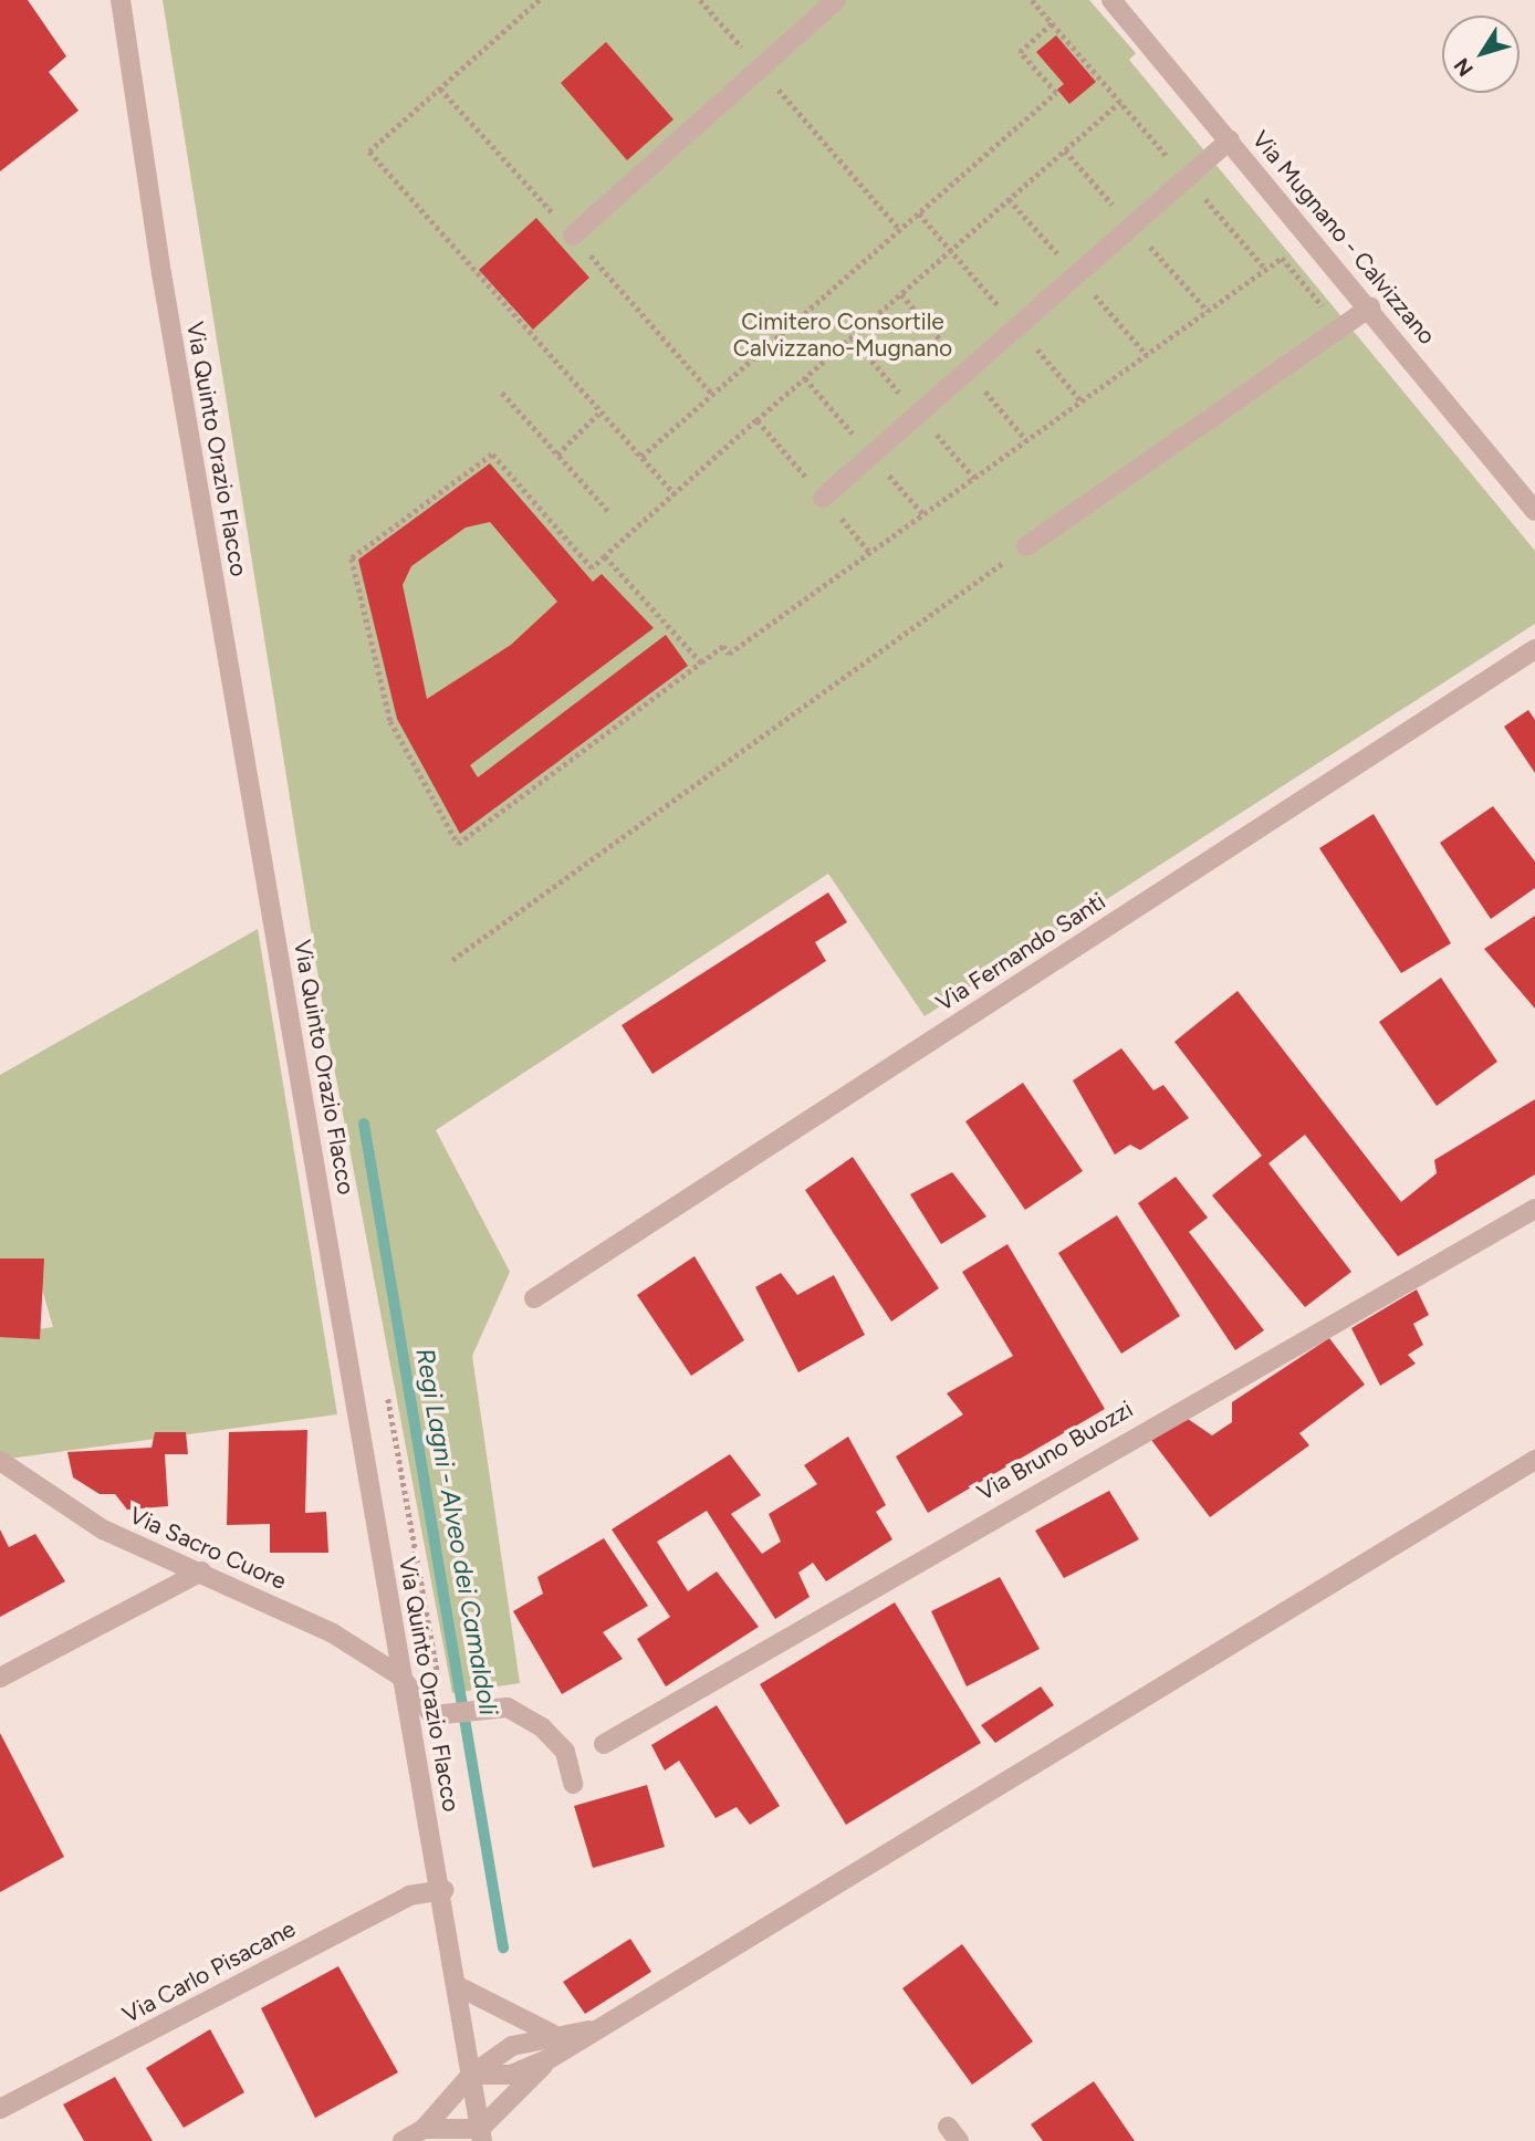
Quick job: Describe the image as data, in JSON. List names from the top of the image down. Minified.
{"streets":{"street":["Via Mugnano - Calvizzano","Via Quinto Orazio Flacco","Via Fernando Santi","Via Bruno Buozzi","Via Sacro Cuore","Via Carlo Pisacane"]},"crossings":[["Via Quinto Orazio Flacco","Via Sacro Cuore"],["Via Quinto Orazio Flacco","Via Carlo Pisacane"]],"water":["Regi Lagni - Alveo dei Camaldoli"],"parks":["Cimitero Consortile Calvizzano-Mugnano"],"north":"bottom left"}
